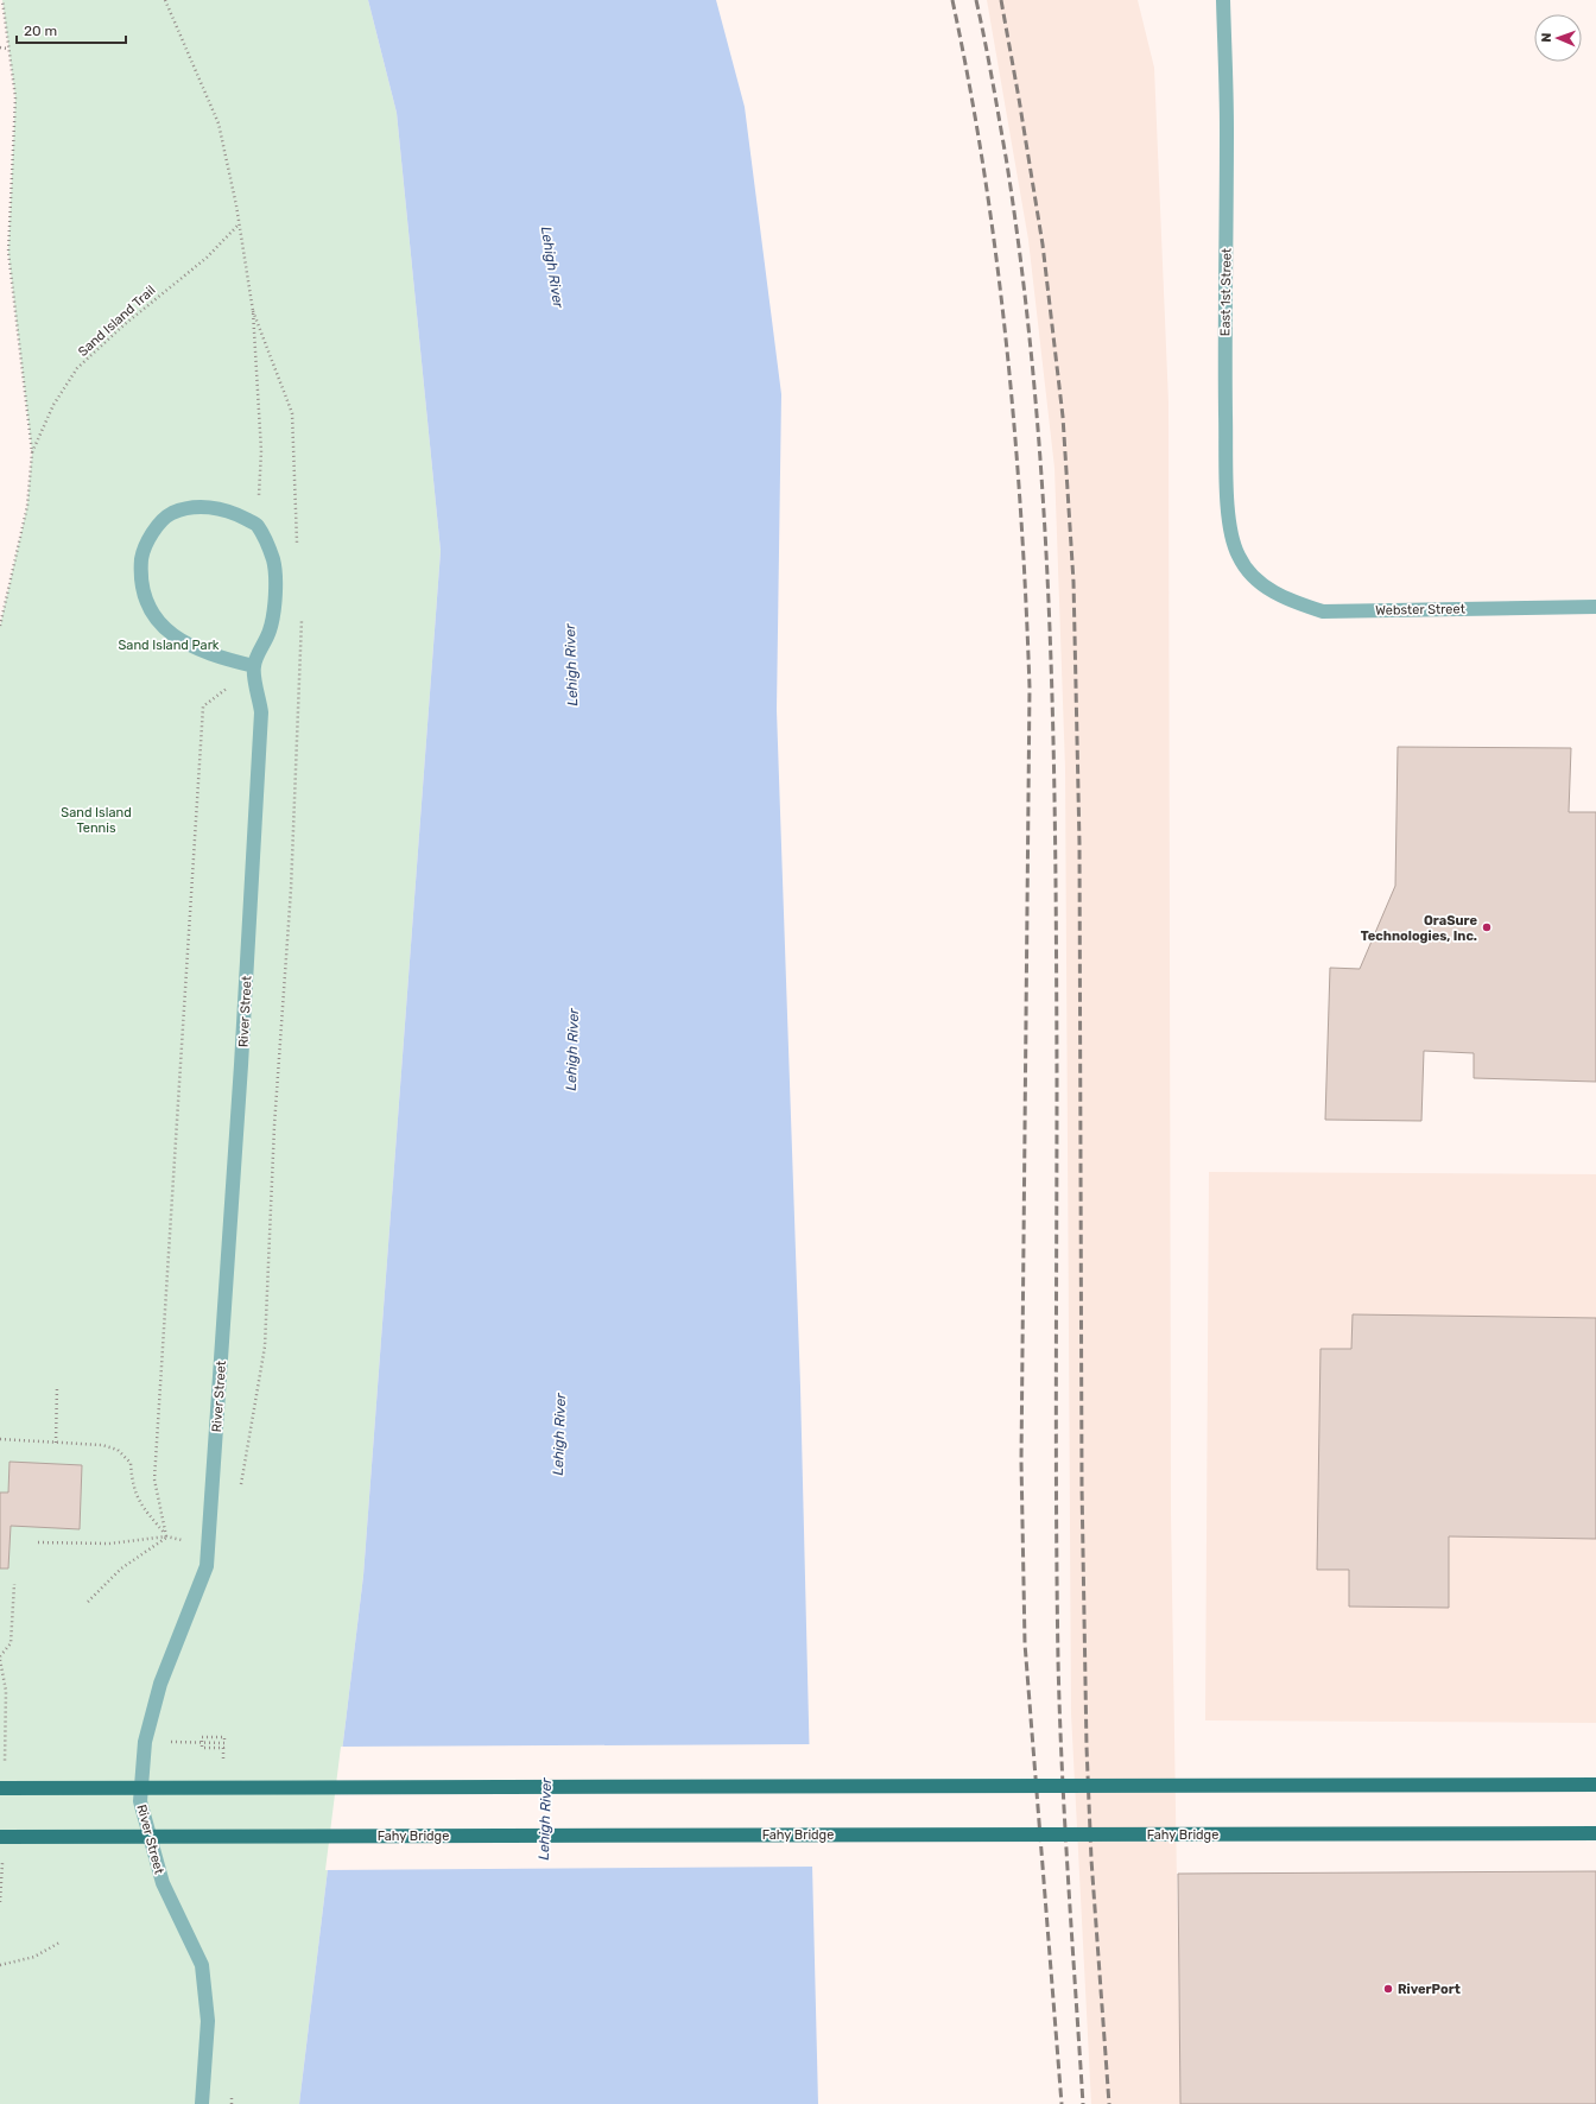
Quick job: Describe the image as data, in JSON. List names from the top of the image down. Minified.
{"streets":{"main road":["Fahy Bridge"],"street":["East 1st Street","Webster Street","River Street"],"path":["Sand Island Trail"]},"crossings":[["East 1st Street","Webster Street"]],"water":["Lehigh River"],"parks":["Sand Island Park","Sand Island Tennis"],"places":["OraSure Technologies, Inc.","RiverPort"],"scale_bar":"20 m","north":"left"}
